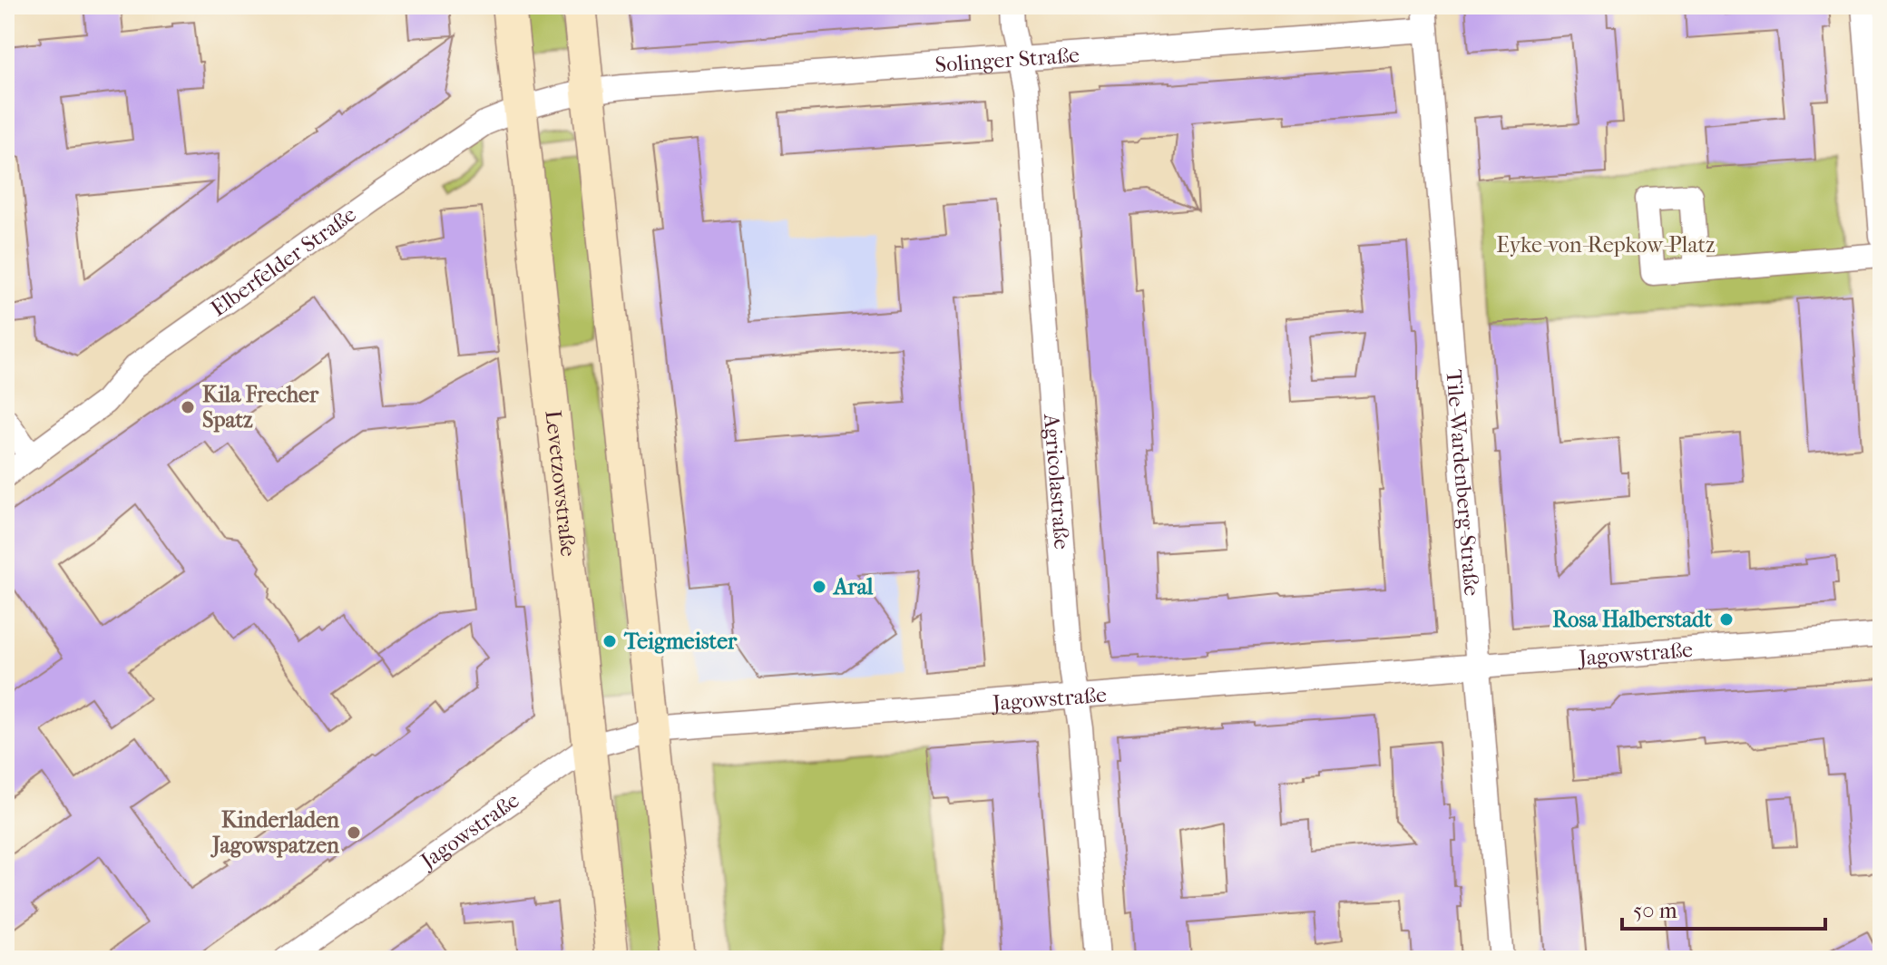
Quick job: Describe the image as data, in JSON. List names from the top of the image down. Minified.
{"streets":{"main road":["Levetzowstraße"],"street":["Solinger Straße","Elberfelder Straße","Agricolastraße","Tile-Wardenberg-Straße","Jagowstraße"]},"crossings":[["Solinger Straße","Elberfelder Straße"],["Solinger Straße","Agricolastraße"],["Solinger Straße","Tile-Wardenberg-Straße"],["Elberfelder Straße","Levetzowstraße"],["Levetzowstraße","Jagowstraße"],["Agricolastraße","Jagowstraße"],["Tile-Wardenberg-Straße","Jagowstraße"]],"parks":["Eyke-von-Repkow-Platz"],"places":["Kila Frecher Spatz","Aral","Rosa Halberstadt","Teigmeister","Kinderladen Jagowspatzen"],"scale_bar":"50 m"}
